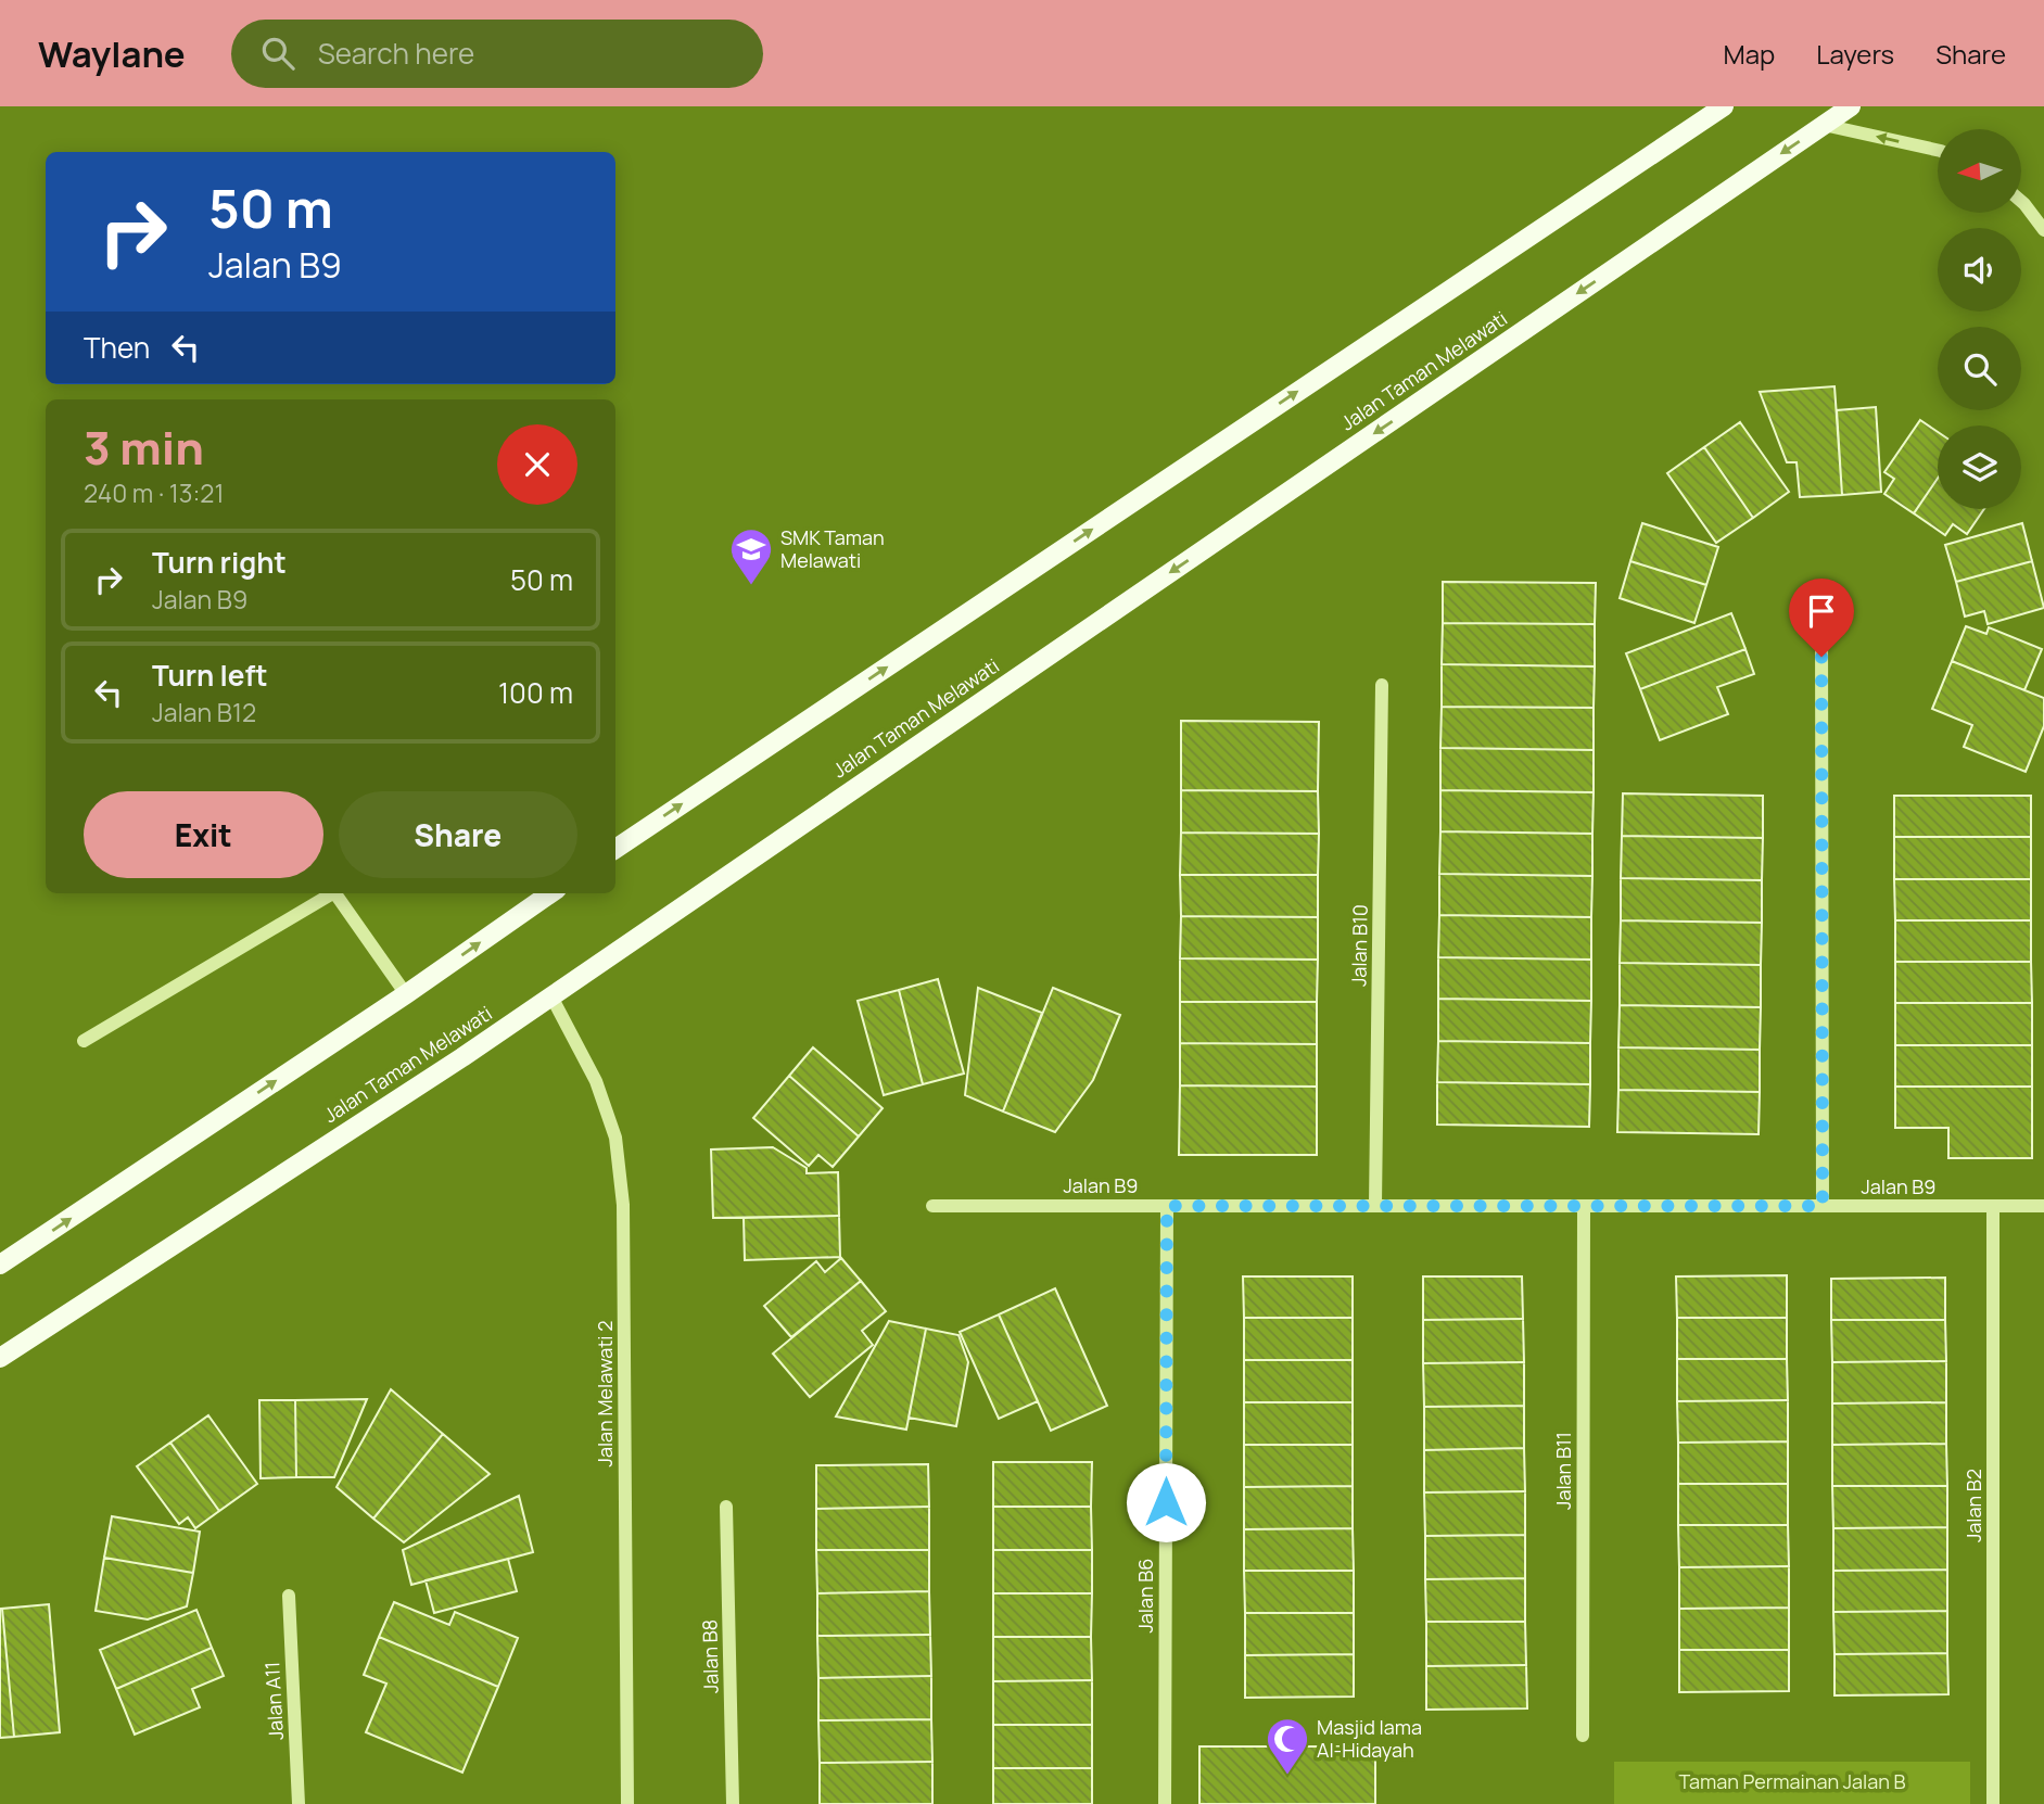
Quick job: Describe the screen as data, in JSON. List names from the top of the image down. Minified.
{"streets":{"main road":["Jalan Taman Melawati"],"street":["Jalan B10","Jalan B9","Jalan Melawati 2","Jalan B11","Jalan B2","Jalan B6","Jalan B8","Jalan A11"]},"crossings":[["Jalan Taman Melawati","Jalan Melawati 2"],["Jalan B10","Jalan B9"],["Jalan B9","Jalan B11"],["Jalan B9","Jalan B2"],["Jalan B9","Jalan B6"]],"parks":["Taman Permainan Jalan B"],"places":{"school or university":["SMK Taman Melawati"],"mosque":["Masjid lama Al-Hidayah"]},"north":"left","page":{"header":"Waylane","search":"Search here","nav":["Map","Layers","Share"],"turn":["50 m","Jalan B9"],"then":"Then","heading":["3 min","240 m · 13:21"],"list":[{"name":"Turn right","note":"Jalan B9","value":"50 m"},{"name":"Turn left","note":"Jalan B12","value":"100 m"}],"buttons":["Exit","Share"]}}
